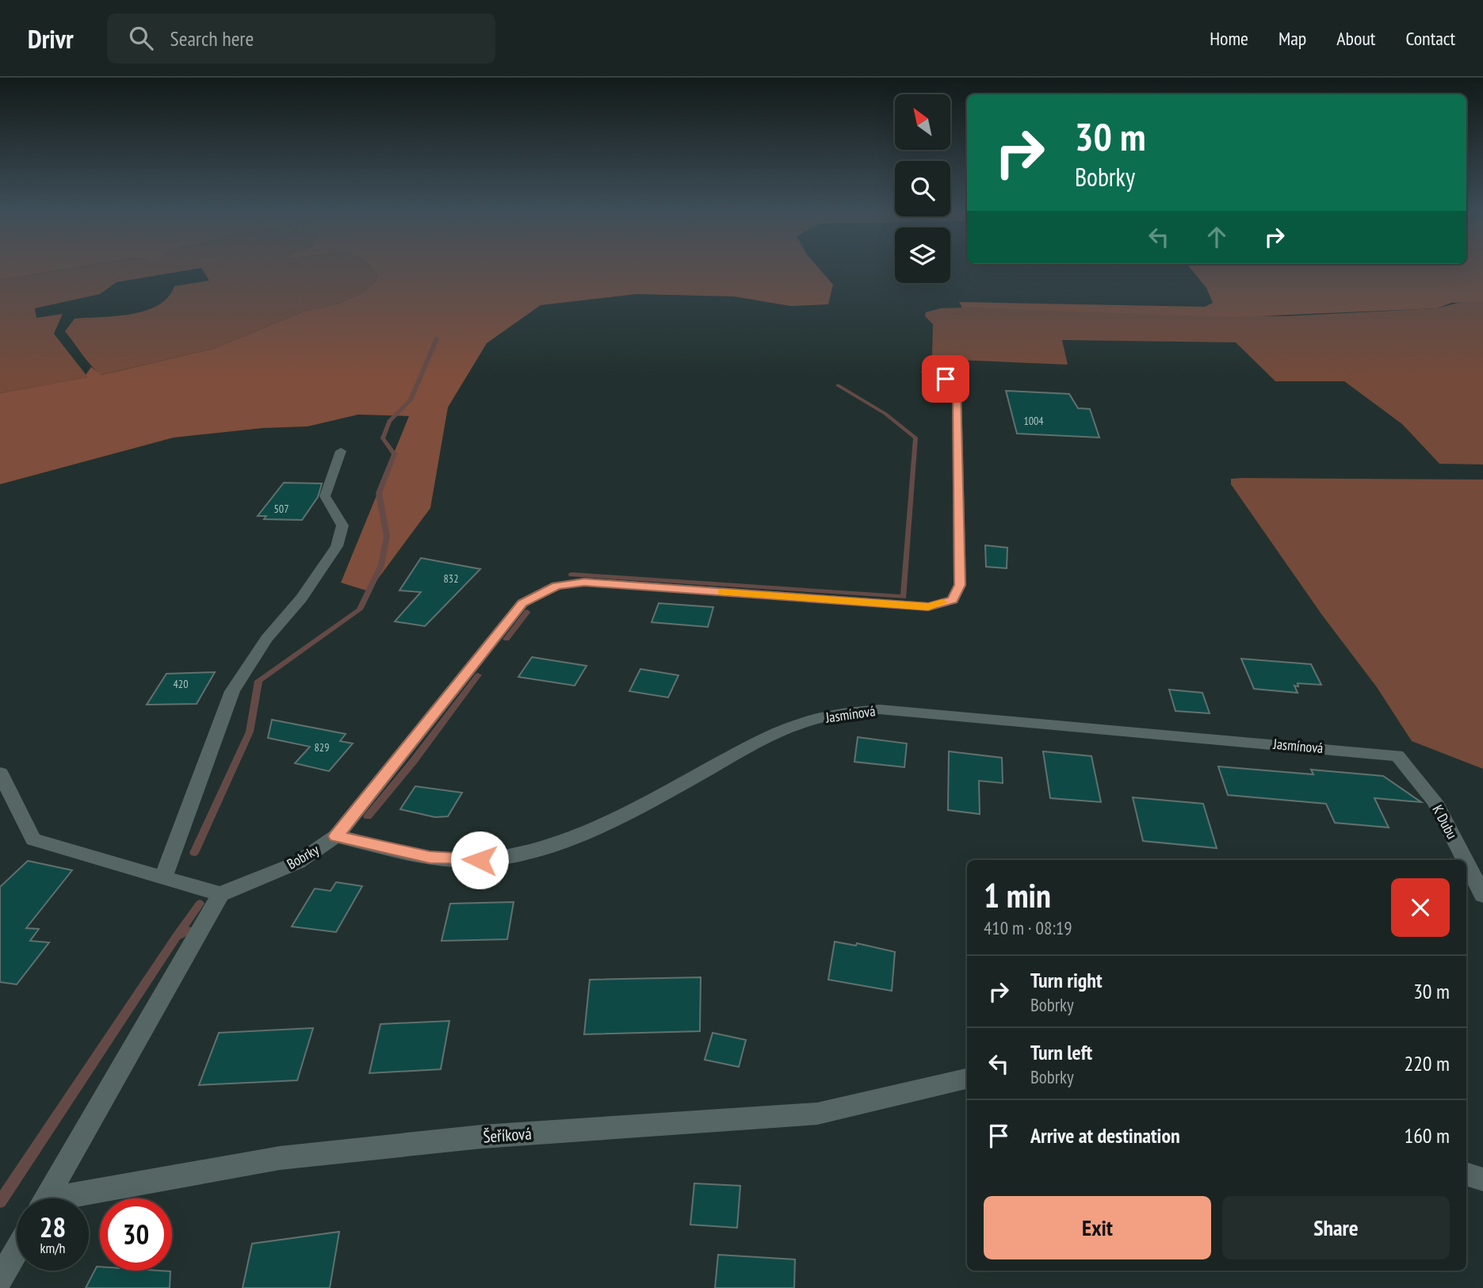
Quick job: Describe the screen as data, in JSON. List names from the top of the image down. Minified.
{"streets":{"street":["Jasmínová","K Dubu","Bobrky","Šeříková"]},"crossings":[["Jasmínová","K Dubu"],["Jasmínová","Bobrky"]],"house_numbers":["1004","507","832","420","829"],"north":"top left","page":{"header":"Drivr","search":"Search here","nav":["Home","Map","About","Contact"],"turn":["30 m","Bobrky"],"heading":["1 min","410 m · 08:19"],"list":[{"name":"Turn right","note":"Bobrky","value":"30 m"},{"name":"Turn left","note":"Bobrky","value":"220 m"},{"name":"Arrive at destination","value":"160 m"}],"buttons":["Exit","Share"],"speed":"28 km/h","limit":"30"}}
